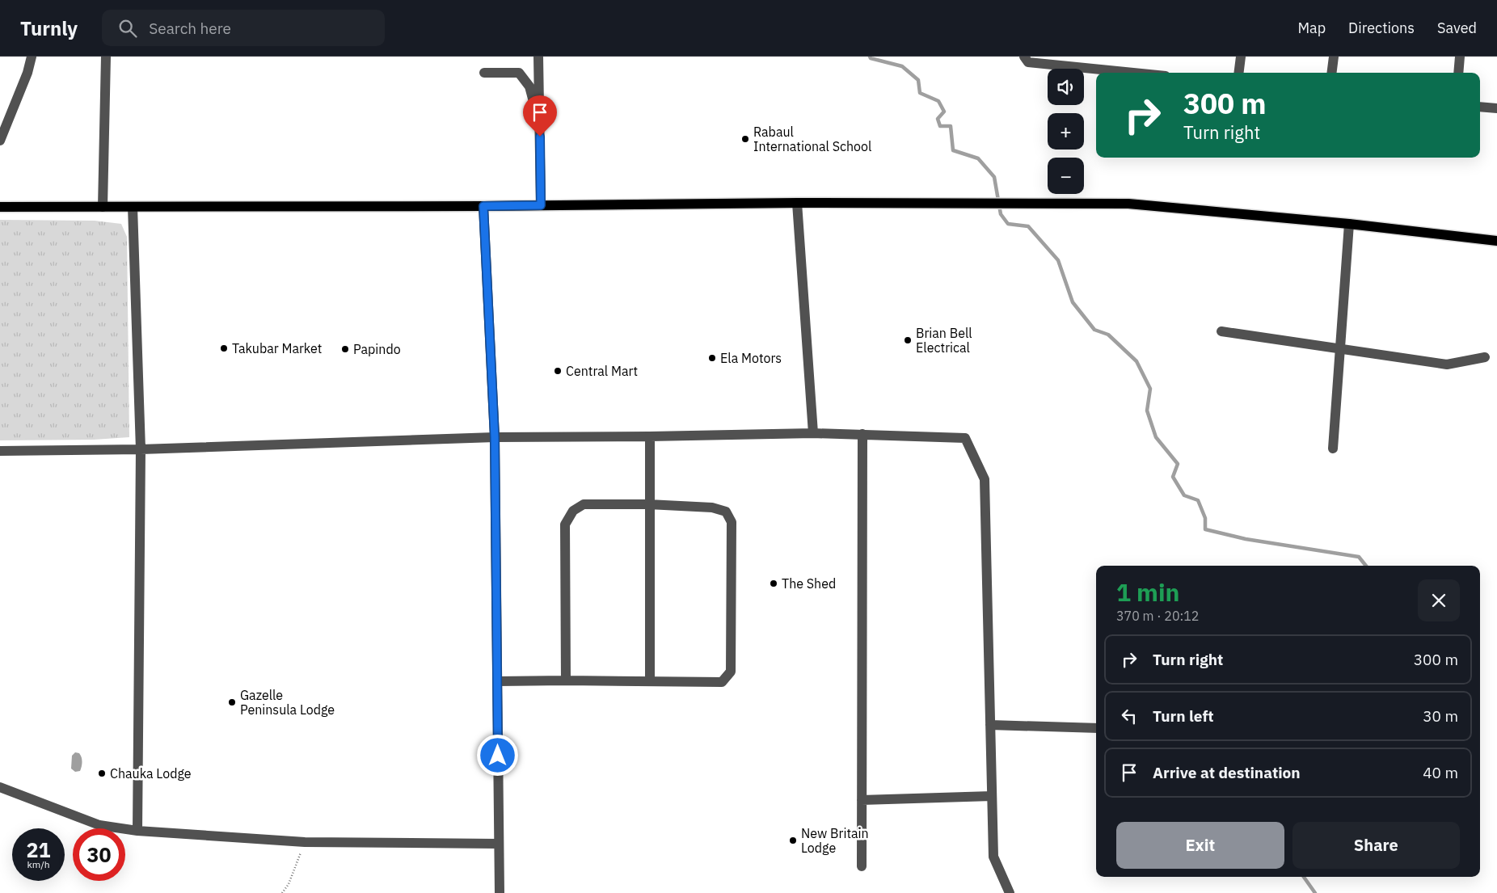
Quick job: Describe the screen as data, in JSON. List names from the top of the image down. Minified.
{"places":["Rabaul International School","Brian Bell Electrical","Takubar Market","Papindo","Ela Motors","Central Mart","The Shed","Gazelle Peninsula Lodge","Chauka Lodge","New Britain Lodge"],"page":{"header":"Turnly","search":"Search here","nav":["Map","Directions","Saved"],"map_buttons":["+","−"],"turn":["300 m","Turn right"],"heading":["1 min","370 m · 20:12"],"list":[{"name":"Turn right","value":"300 m"},{"name":"Turn left","value":"30 m"},{"name":"Arrive at destination","value":"40 m"}],"buttons":["Exit","Share"],"speed":"21 km/h","limit":"30"}}
